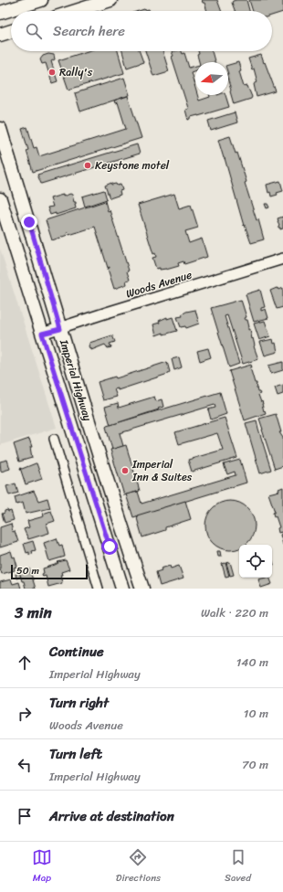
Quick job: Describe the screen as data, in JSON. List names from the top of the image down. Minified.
{"streets":{"main road":["Imperial Highway"],"street":["Woods Avenue"]},"crossings":[["Woods Avenue","Imperial Highway"]],"places":["Rally's","Keystone motel","Imperial Inn & Suites"],"scale_bar":"50 m","north":"left","page":{"search":"Search here","scale":"50 m","heading":["3 min","Walk · 220 m"],"list":[["Continue","Imperial Highway","140 m"],["Turn right","Woods Avenue","10 m"],["Turn left","Imperial Highway","70 m"],"Arrive at destination"],"nav":["Map","Directions","Saved"]}}
